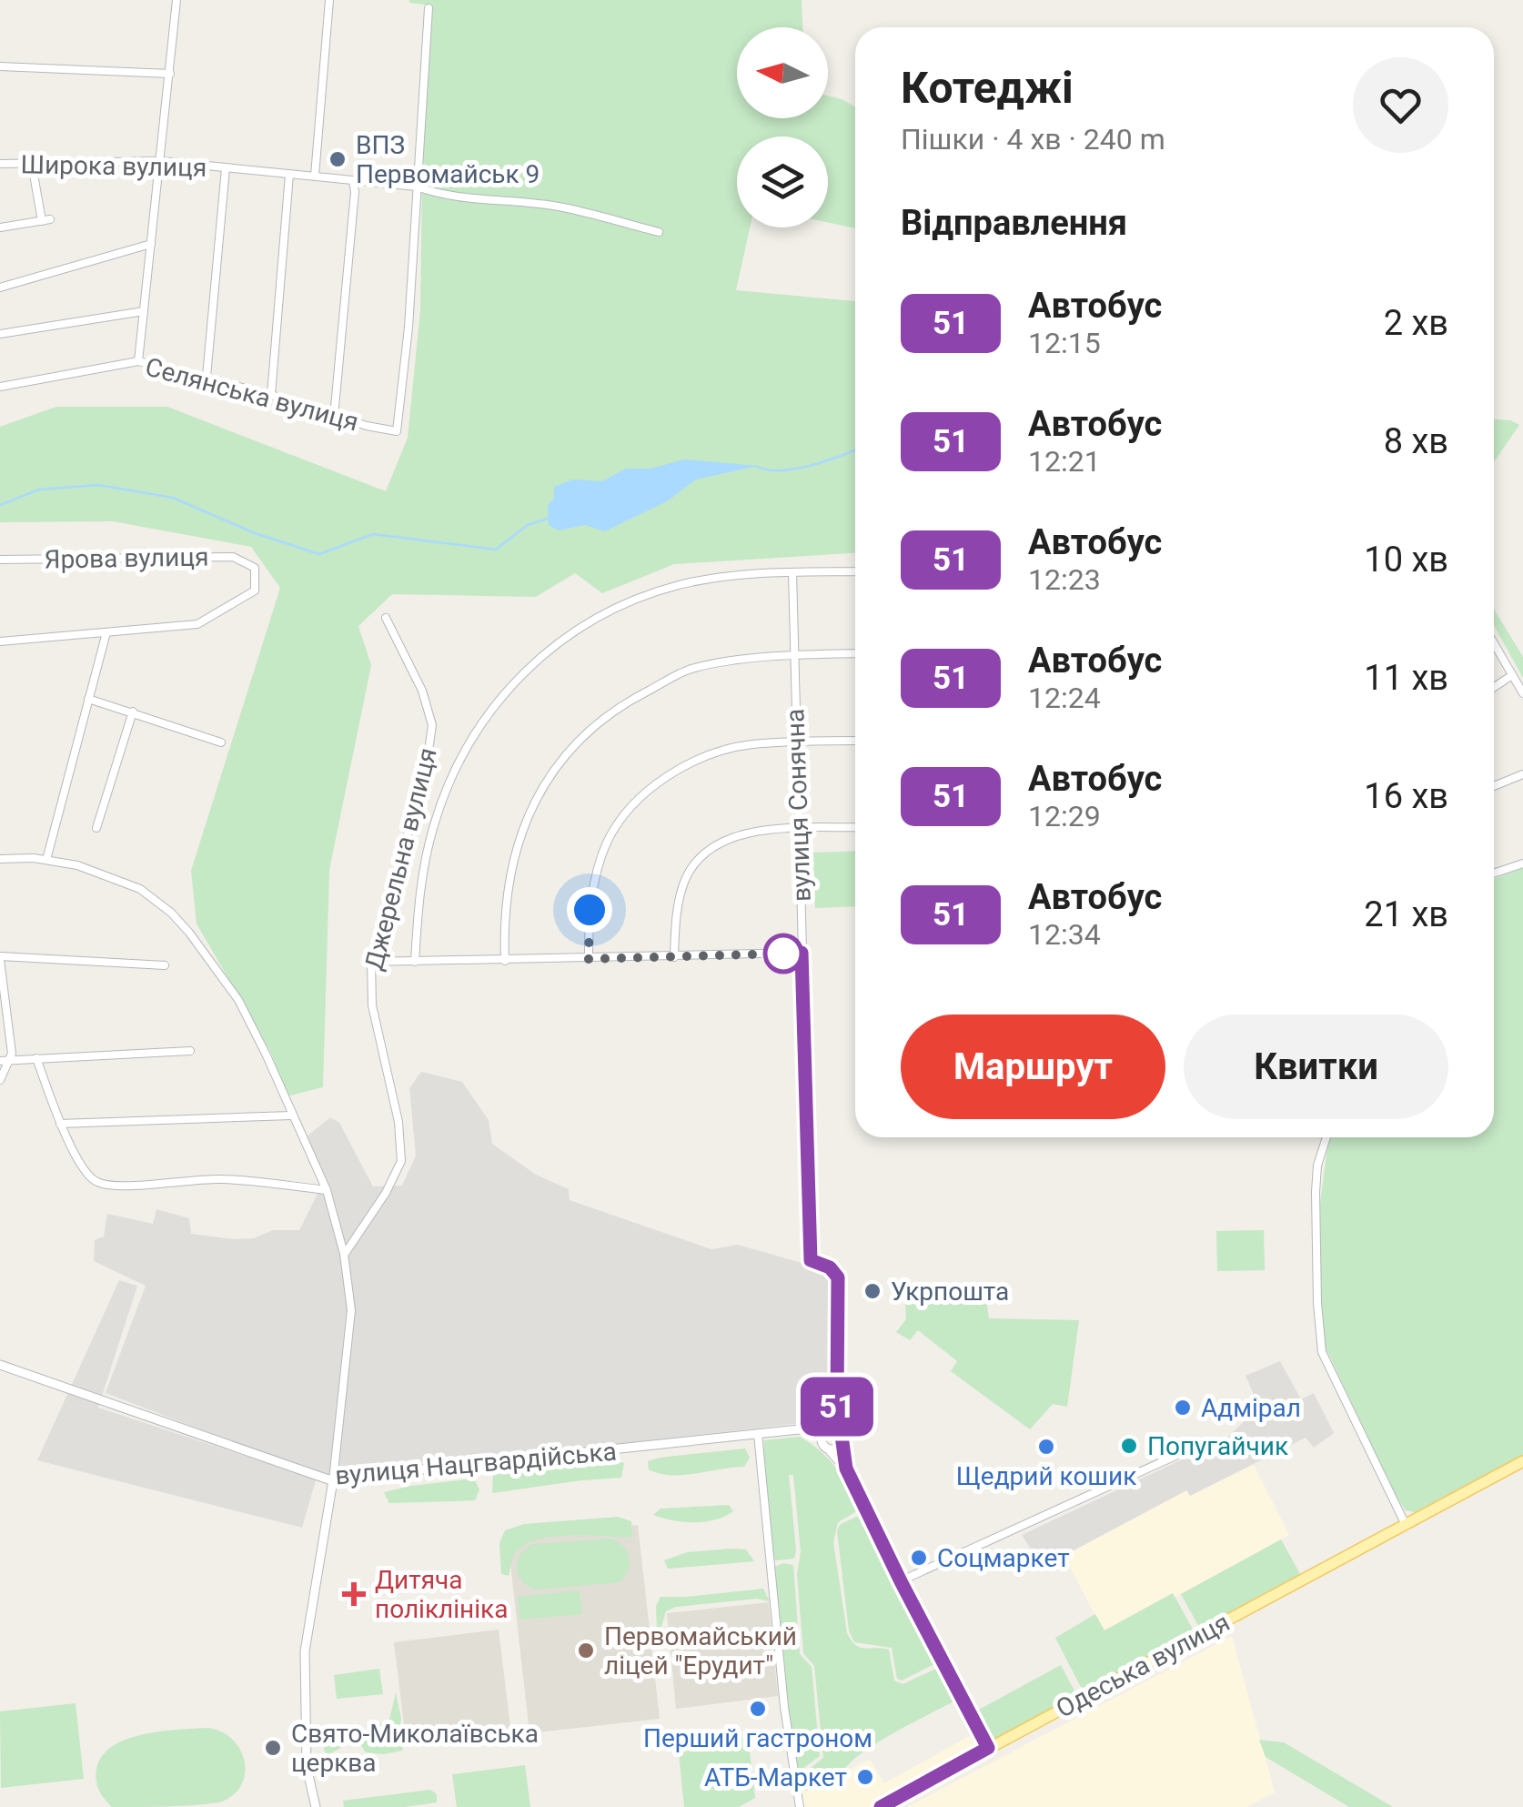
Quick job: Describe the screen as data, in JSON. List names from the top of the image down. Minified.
{"streets":{"main road":["Одеська вулиця"],"street":["Широка вулиця","Селянська вулиця","Ярова вулиця","вулиця Сонячна","Джерельна вулиця","вулиця Нацгвардійська"]},"crossings":[["Широка вулиця","Селянська вулиця"],["вулиця Сонячна","вулиця Нацгвардійська"],["вулиця Сонячна","Одеська вулиця"]],"places":{"other":["ВПЗ Первомайськ 9","Укрпошта","Адмірал","Попугайчик","Щедрий кошик","Соцмаркет","Первомайський ліцей \"Ерудит\"","Перший гастроном","Свято-Миколаївська церква","АТБ-Маркет"],"health":["Дитяча поліклініка"]},"lines":["bus line 51"],"north":"left","page":{"on_map":"51","heading":[["Котеджі","Пішки · 4 хв · 240 m"],"Відправлення"],"list":[{"mark":"51","name":"Автобус","note":"12:15","value":"2 хв"},{"mark":"51","name":"Автобус","note":"12:21","value":"8 хв"},{"mark":"51","name":"Автобус","note":"12:23","value":"10 хв"},{"mark":"51","name":"Автобус","note":"12:24","value":"11 хв"},{"mark":"51","name":"Автобус","note":"12:29","value":"16 хв"},{"mark":"51","name":"Автобус","note":"12:34","value":"21 хв"}],"buttons":["Маршрут","Квитки"]}}
